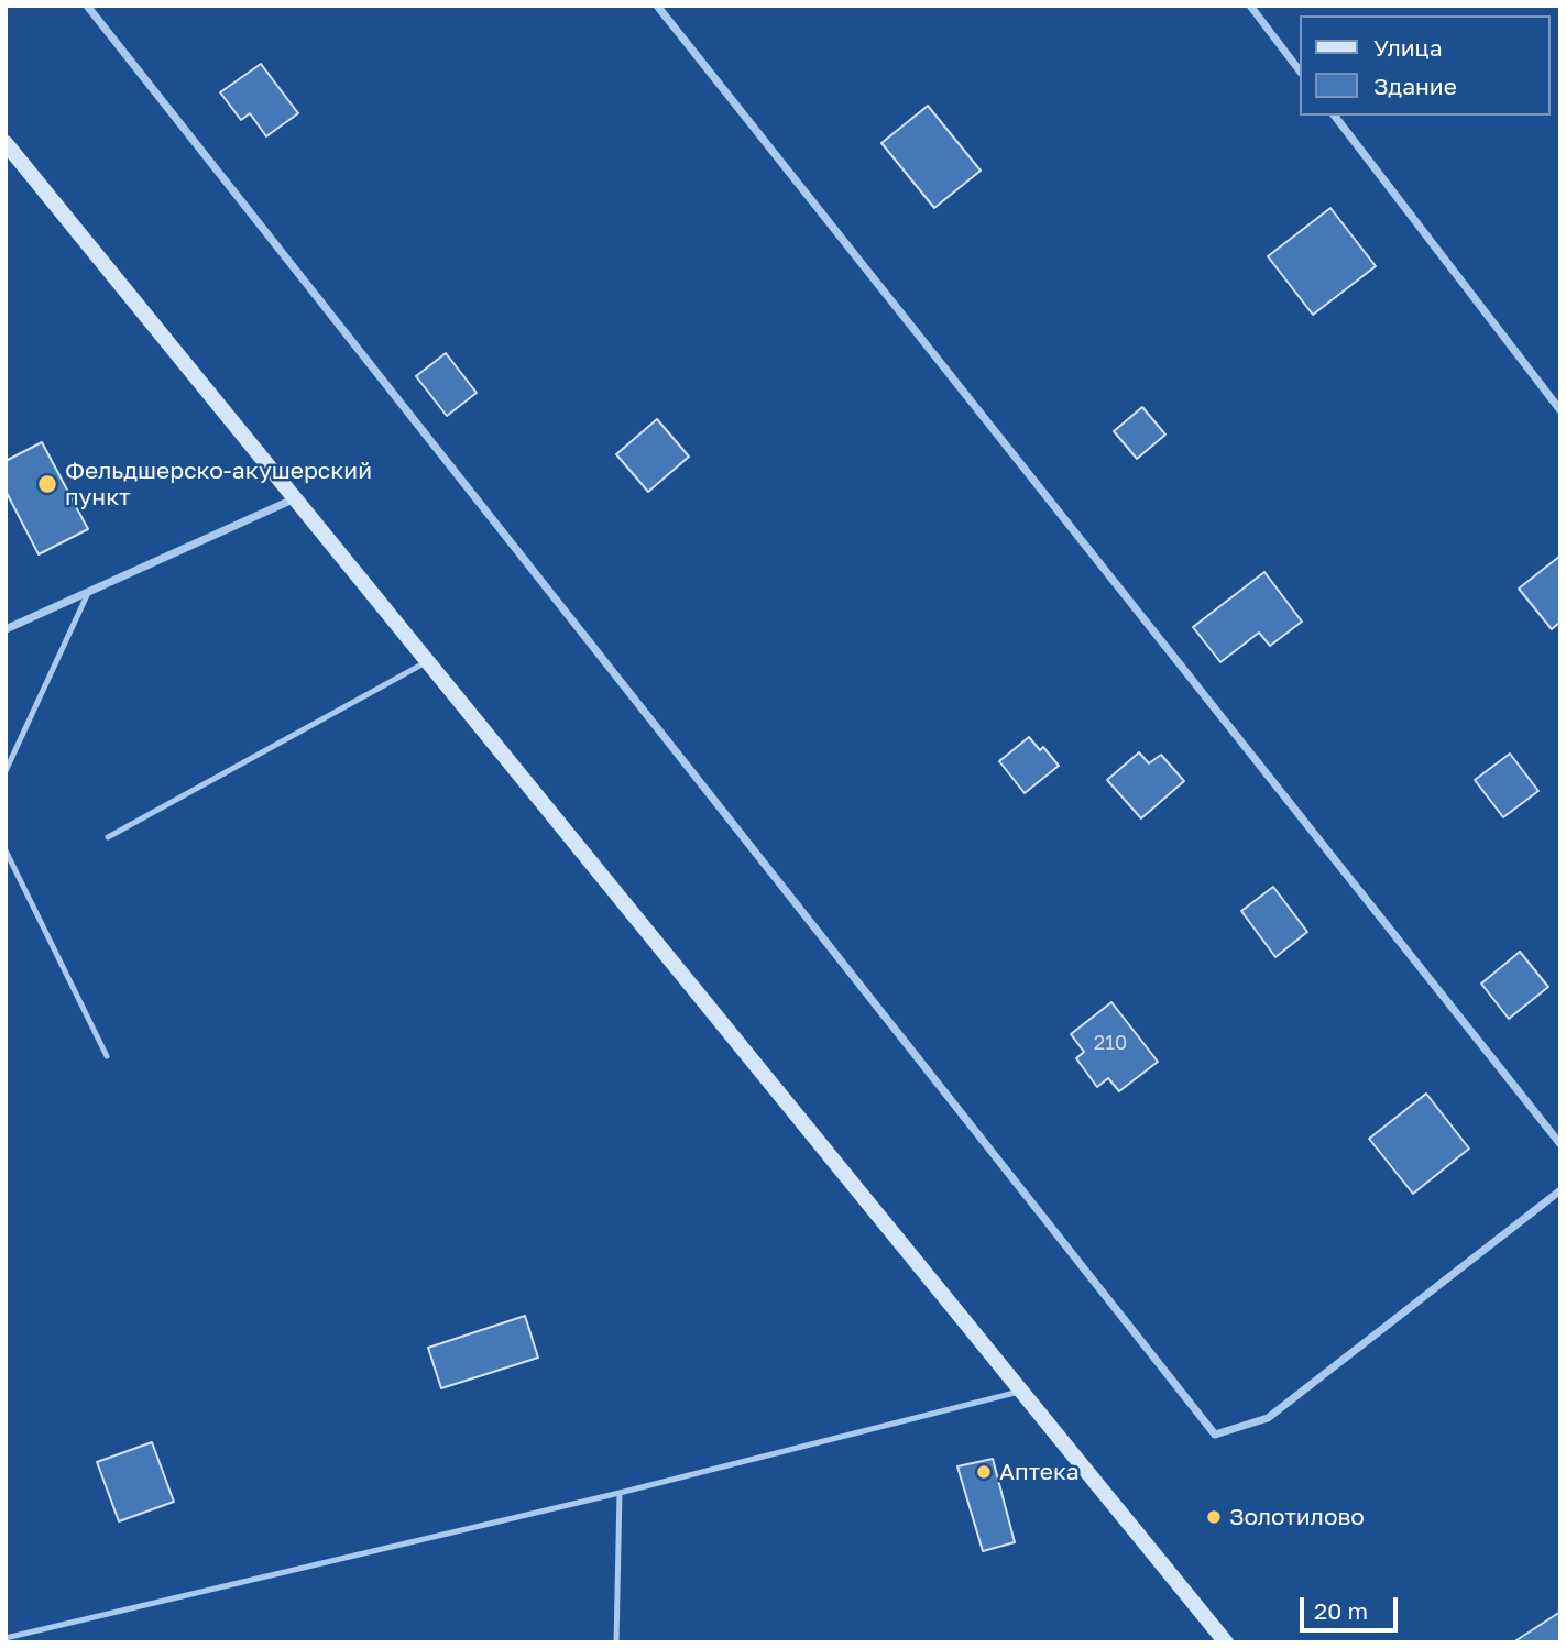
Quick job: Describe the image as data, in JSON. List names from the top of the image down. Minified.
{"places":["Фельдшерско-акушерский пункт","Аптека","Золотилово"],"house_numbers":["210"],"legend":["Улица","Здание"],"scale_bar":"20 m"}
